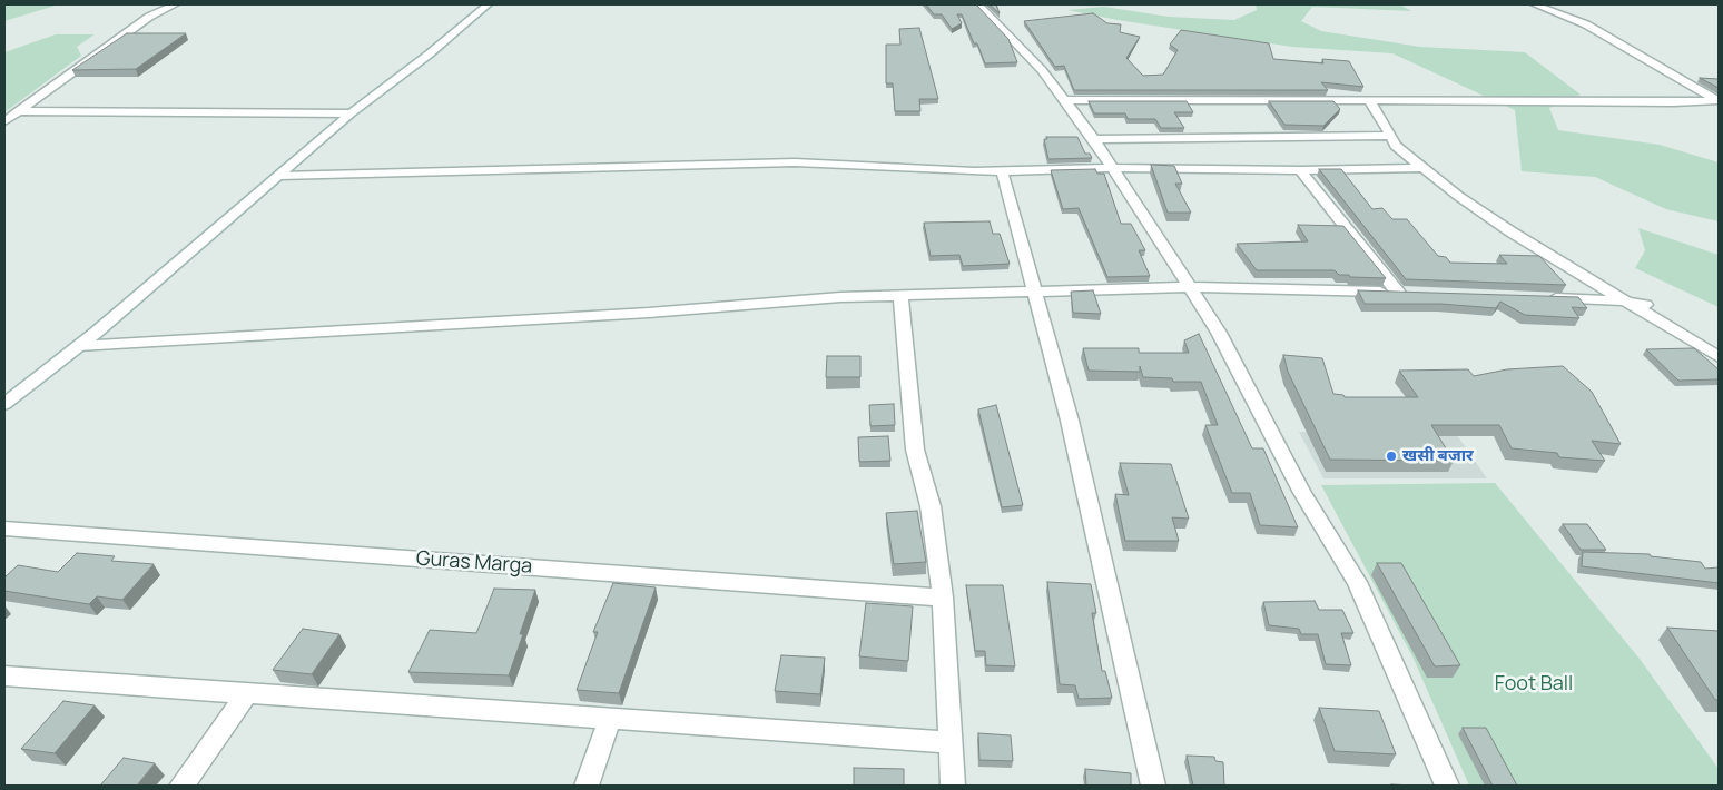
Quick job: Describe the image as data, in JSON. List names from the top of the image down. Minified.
{"streets":{"street":["Guras Marga"]},"parks":["Foot Ball"],"places":["खसी बजार"]}
